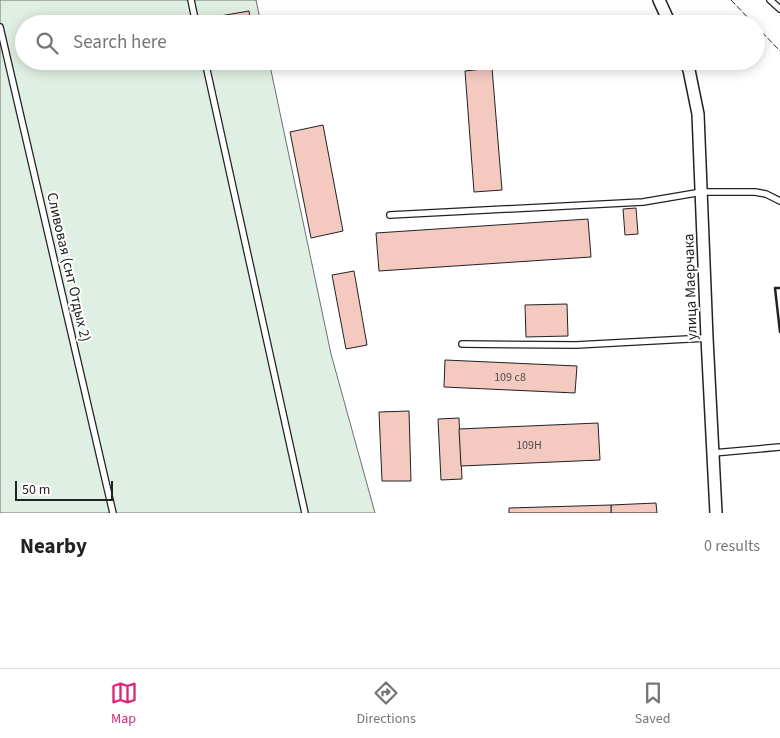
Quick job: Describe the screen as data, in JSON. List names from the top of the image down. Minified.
{"streets":{"street":["улица Маерчака"],"lane":["Сливовая (снт Отдых 2)"]},"house_numbers":["109 с8","109Н"],"scale_bar":"50 m","page":{"search":"Search here","scale":"50 m","heading":["Nearby","0 results"],"nav":["Map","Directions","Saved"]}}
